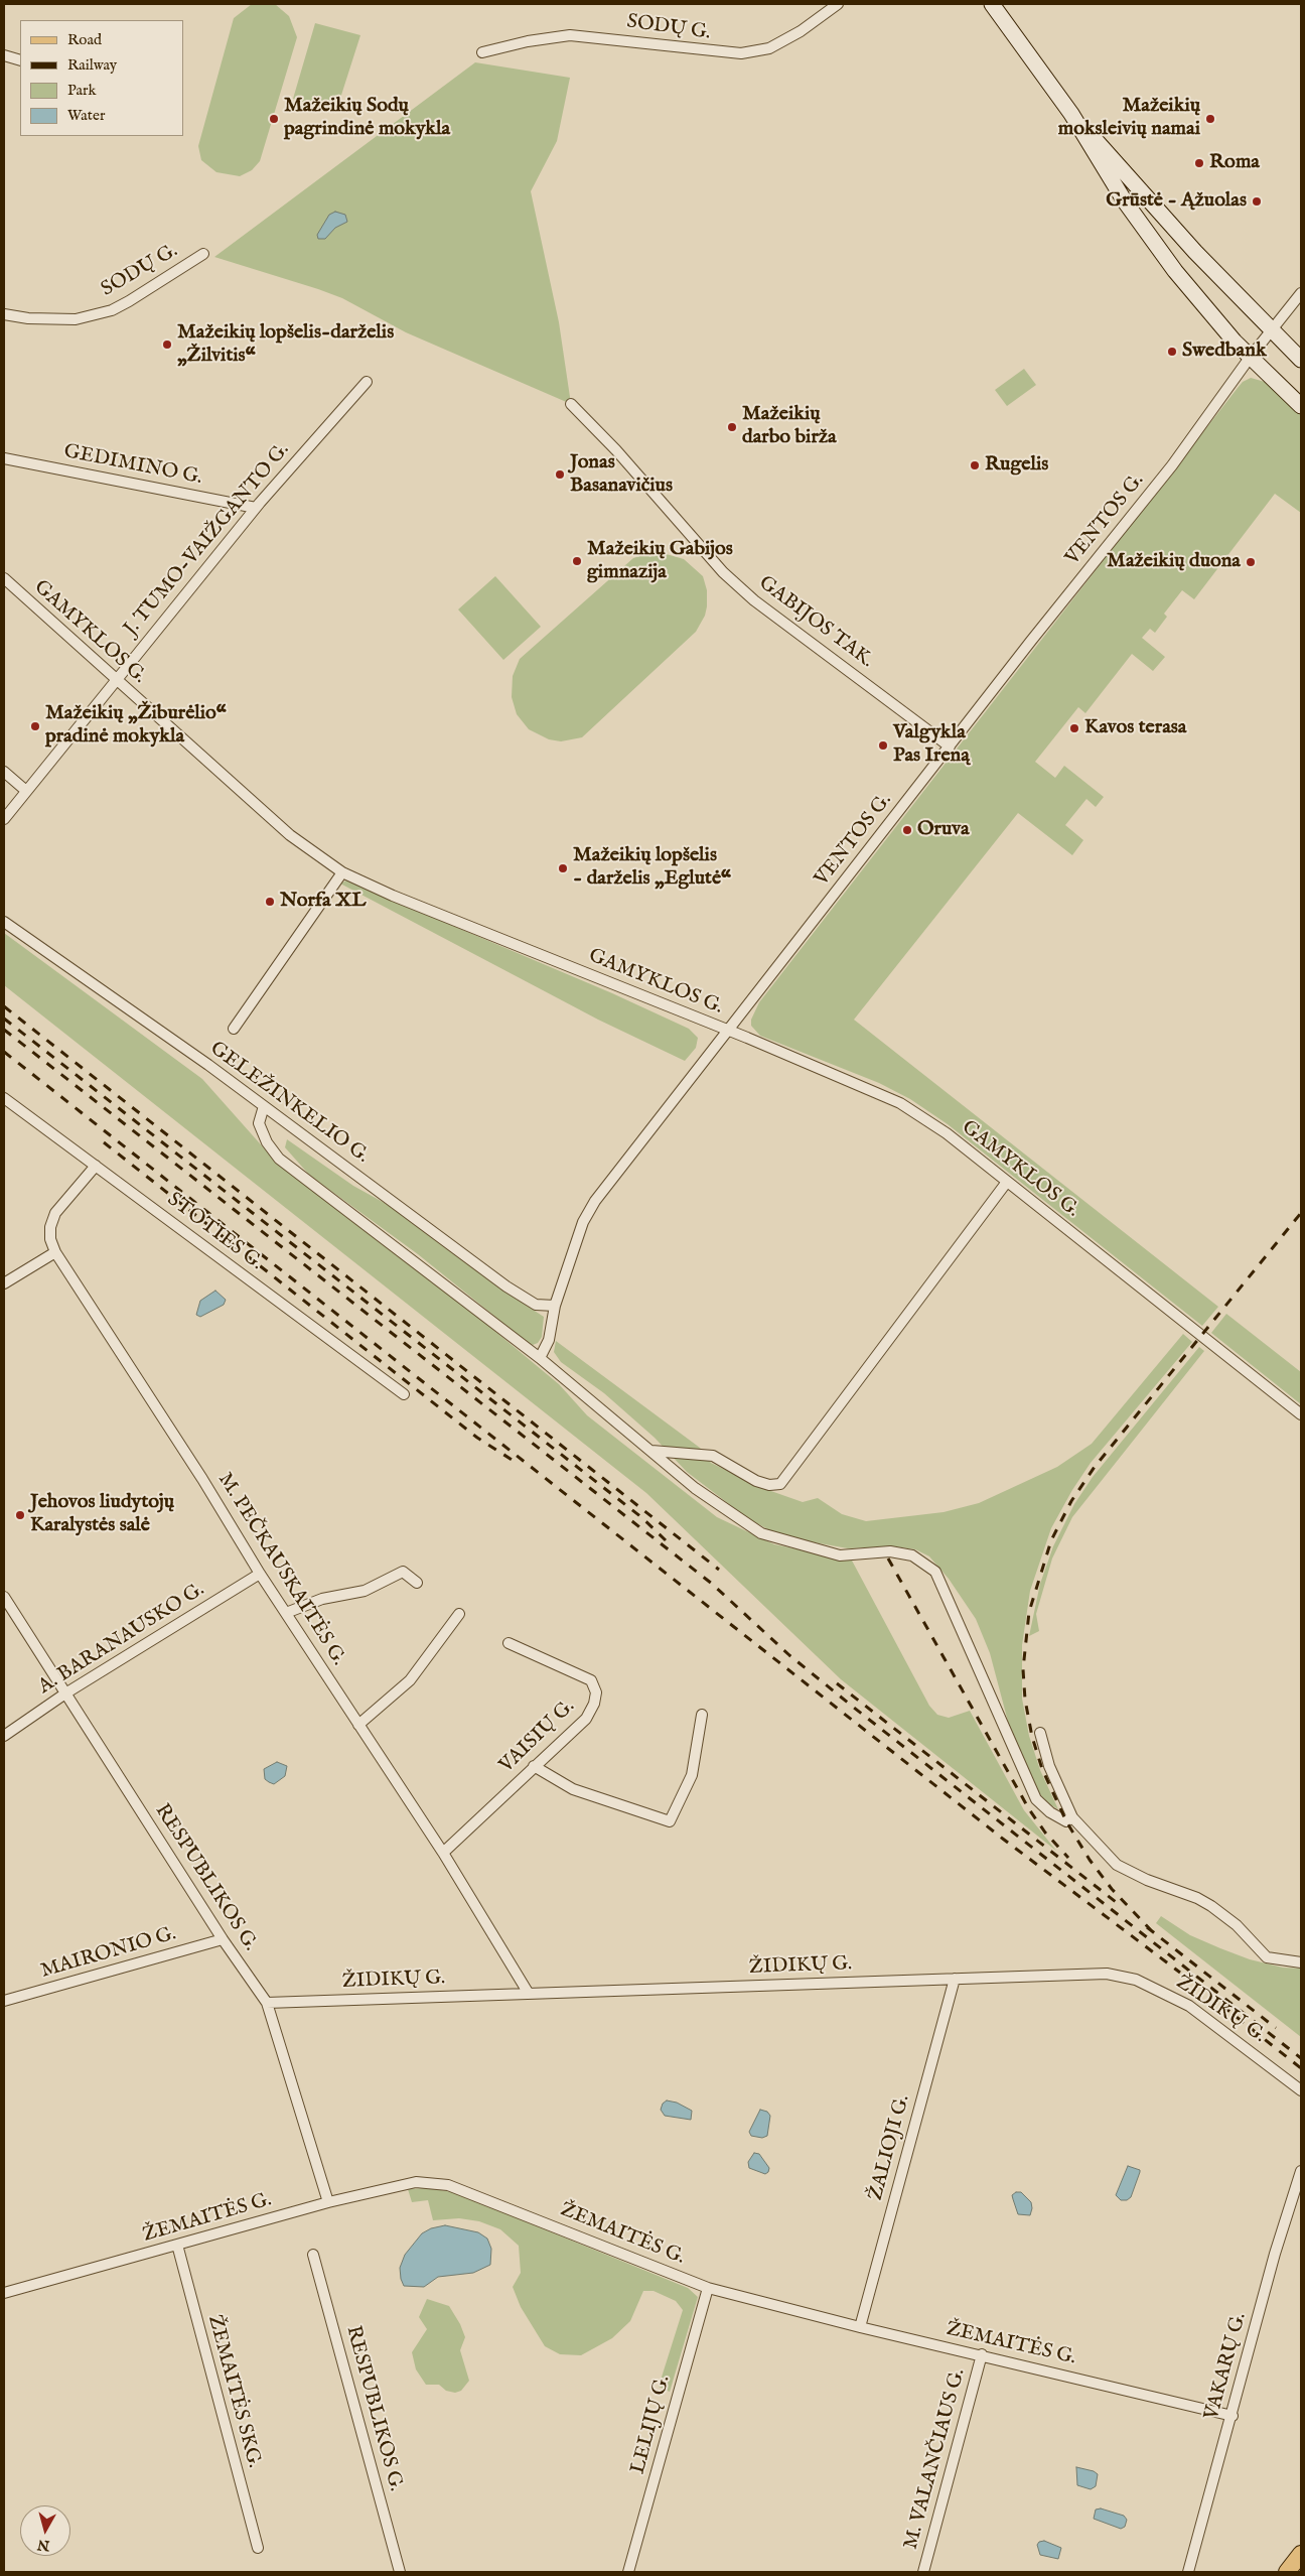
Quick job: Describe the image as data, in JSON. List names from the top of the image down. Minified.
{"streets":{"street":["SODŲ G.","GEDIMINO G.","VENTOS G.","J. TUMO-VAIŽGANTO G.","GABIJOS TAK.","GAMYKLOS G.","GELEŽINKELIO G.","STOTIES G.","M. PEČKAUSKAITĖS G.","A. BARANAUSKO G.","VAISIŲ G.","RESPUBLIKOS G.","MAIRONIO G.","ŽIDIKŲ G.","ŽALIOJI G.","ŽEMAITĖS G.","VAKARŲ G.","ŽEMAITĖS SKG.","LELIJŲ G.","M. VALANČIAUS G."]},"crossings":[["GEDIMINO G.","J. TUMO-VAIŽGANTO G."],["VENTOS G.","GABIJOS TAK."],["VENTOS G.","GAMYKLOS G."],["VENTOS G.","GELEŽINKELIO G."],["J. TUMO-VAIŽGANTO G.","GAMYKLOS G."],["STOTIES G.","M. PEČKAUSKAITĖS G."],["M. PEČKAUSKAITĖS G.","A. BARANAUSKO G."],["M. PEČKAUSKAITĖS G.","VAISIŲ G."],["M. PEČKAUSKAITĖS G.","ŽIDIKŲ G."],["A. BARANAUSKO G.","RESPUBLIKOS G."],["RESPUBLIKOS G.","MAIRONIO G."],["RESPUBLIKOS G.","ŽIDIKŲ G."],["RESPUBLIKOS G.","ŽEMAITĖS G."],["ŽIDIKŲ G.","ŽALIOJI G."],["ŽALIOJI G.","ŽEMAITĖS G."],["ŽEMAITĖS G.","VAKARŲ G."],["ŽEMAITĖS G.","ŽEMAITĖS SKG."],["ŽEMAITĖS G.","LELIJŲ G."],["ŽEMAITĖS G.","M. VALANČIAUS G."]],"places":["Mažeikių Sodų pagrindinė mokykla","Mažeikių moksleivių namai","Roma","Grūstė - Ąžuolas","Mažeikių lopšelis-darželis „Žilvitis“","Swedbank","Mažeikių darbo birža","Rugelis","Jonas Basanavičius","Mažeikių Gabijos gimnazija","Mažeikių duona","Mažeikių „Žiburėlio“ pradinė mokykla","Kavos terasa","Valgykla Pas Ireną","Oruva","Mažeikių lopšelis - darželis „Eglutė“","Norfa XL","Jehovos liudytojų Karalystės salė"],"legend":["Road","Railway","Park","Water"],"north":"bottom"}
